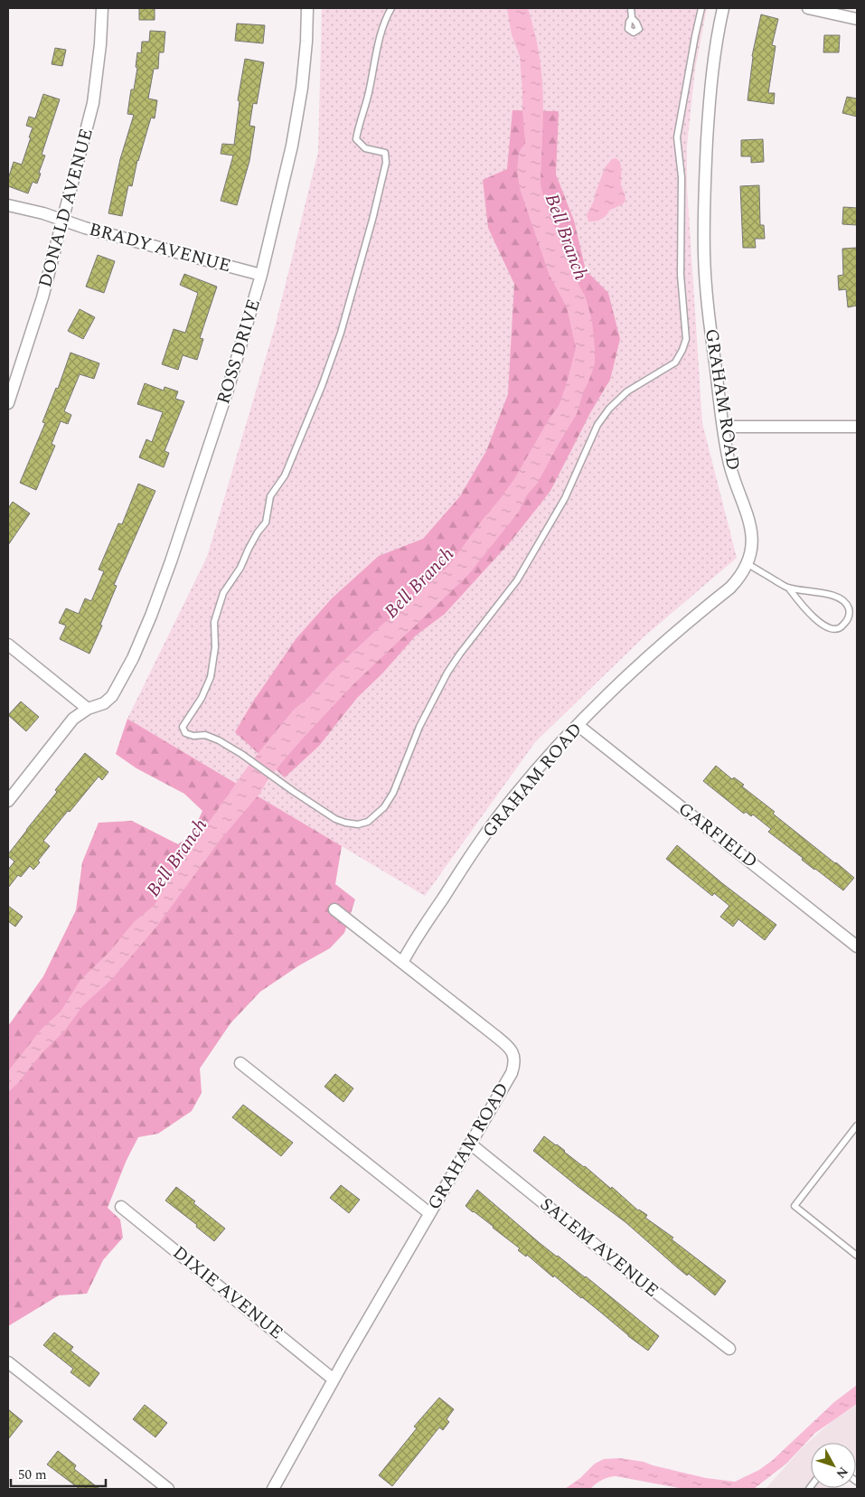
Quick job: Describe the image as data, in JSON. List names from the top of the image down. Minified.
{"streets":{"street":["DONALD AVENUE","BRADY AVENUE","ROSS DRIVE","GRAHAM ROAD","GARFIELD","SALEM AVENUE","DIXIE AVENUE"]},"crossings":[["DONALD AVENUE","BRADY AVENUE"],["BRADY AVENUE","ROSS DRIVE"],["GRAHAM ROAD","GARFIELD"],["GRAHAM ROAD","SALEM AVENUE"],["GRAHAM ROAD","DIXIE AVENUE"]],"water":["Bell Branch"],"scale_bar":"50 m","north":"bottom right"}
